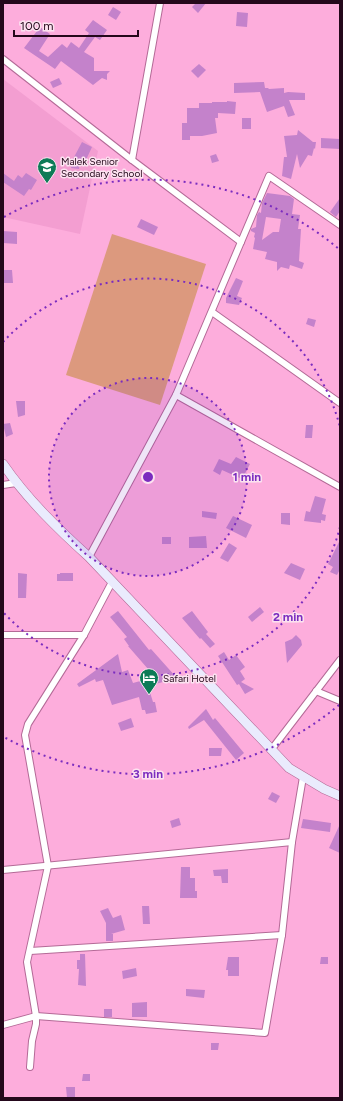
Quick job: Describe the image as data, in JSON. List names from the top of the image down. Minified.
{"places":{"school or university":["Malek Senior Secondary School"],"hotel":["Safari Hotel"]},"scale_bar":"100 m","rings":["1 min","2 min","3 min"]}
